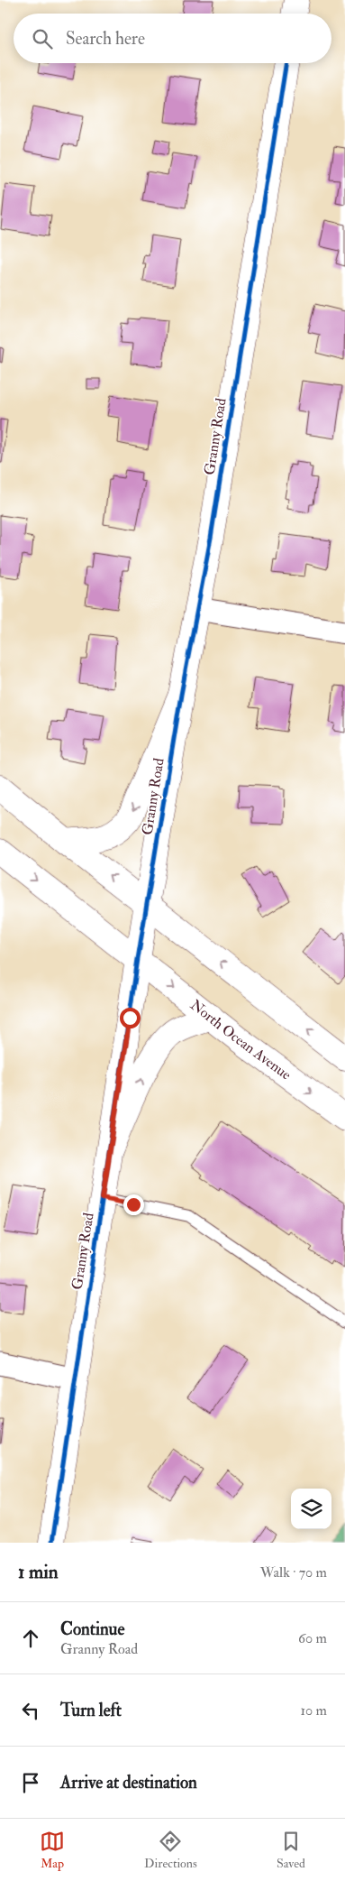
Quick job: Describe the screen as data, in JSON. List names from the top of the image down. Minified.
{"streets":{"main road":["Granny Road","North Ocean Avenue"]},"crossings":[["Granny Road","North Ocean Avenue"]],"page":{"search":"Search here","heading":["1 min","Walk · 70 m"],"list":[["Continue","Granny Road","60 m"],["Turn left","10 m"],"Arrive at destination"],"nav":["Map","Directions","Saved"]}}
